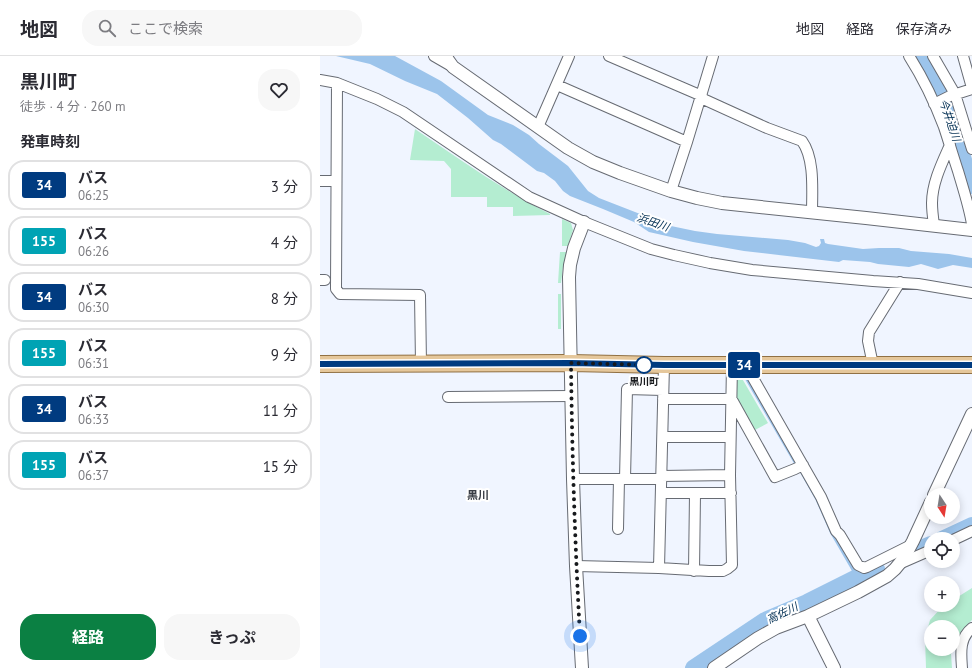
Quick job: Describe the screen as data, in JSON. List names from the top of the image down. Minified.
{"districts":["黒川"],"water":["今井迫川","浜田川","高佐川"],"places":["黒川町"],"lines":["bus line 34"],"north":"bottom","page":{"header":"地図","search":"ここで検索","nav":["地図","経路","保存済み"],"heading":[["黒川町","徒歩 · 4 分 · 260 m"],"発車時刻"],"on_map":"34","list":[{"mark":"34","name":"バス","note":"06:25","value":"3 分"},{"mark":"155","name":"バス","note":"06:26","value":"4 分"},{"mark":"34","name":"バス","note":"06:30","value":"8 分"},{"mark":"155","name":"バス","note":"06:31","value":"9 分"},{"mark":"34","name":"バス","note":"06:33","value":"11 分"},{"mark":"155","name":"バス","note":"06:37","value":"15 分"}],"map_buttons":["+","−"],"buttons":["経路","きっぷ"]}}
